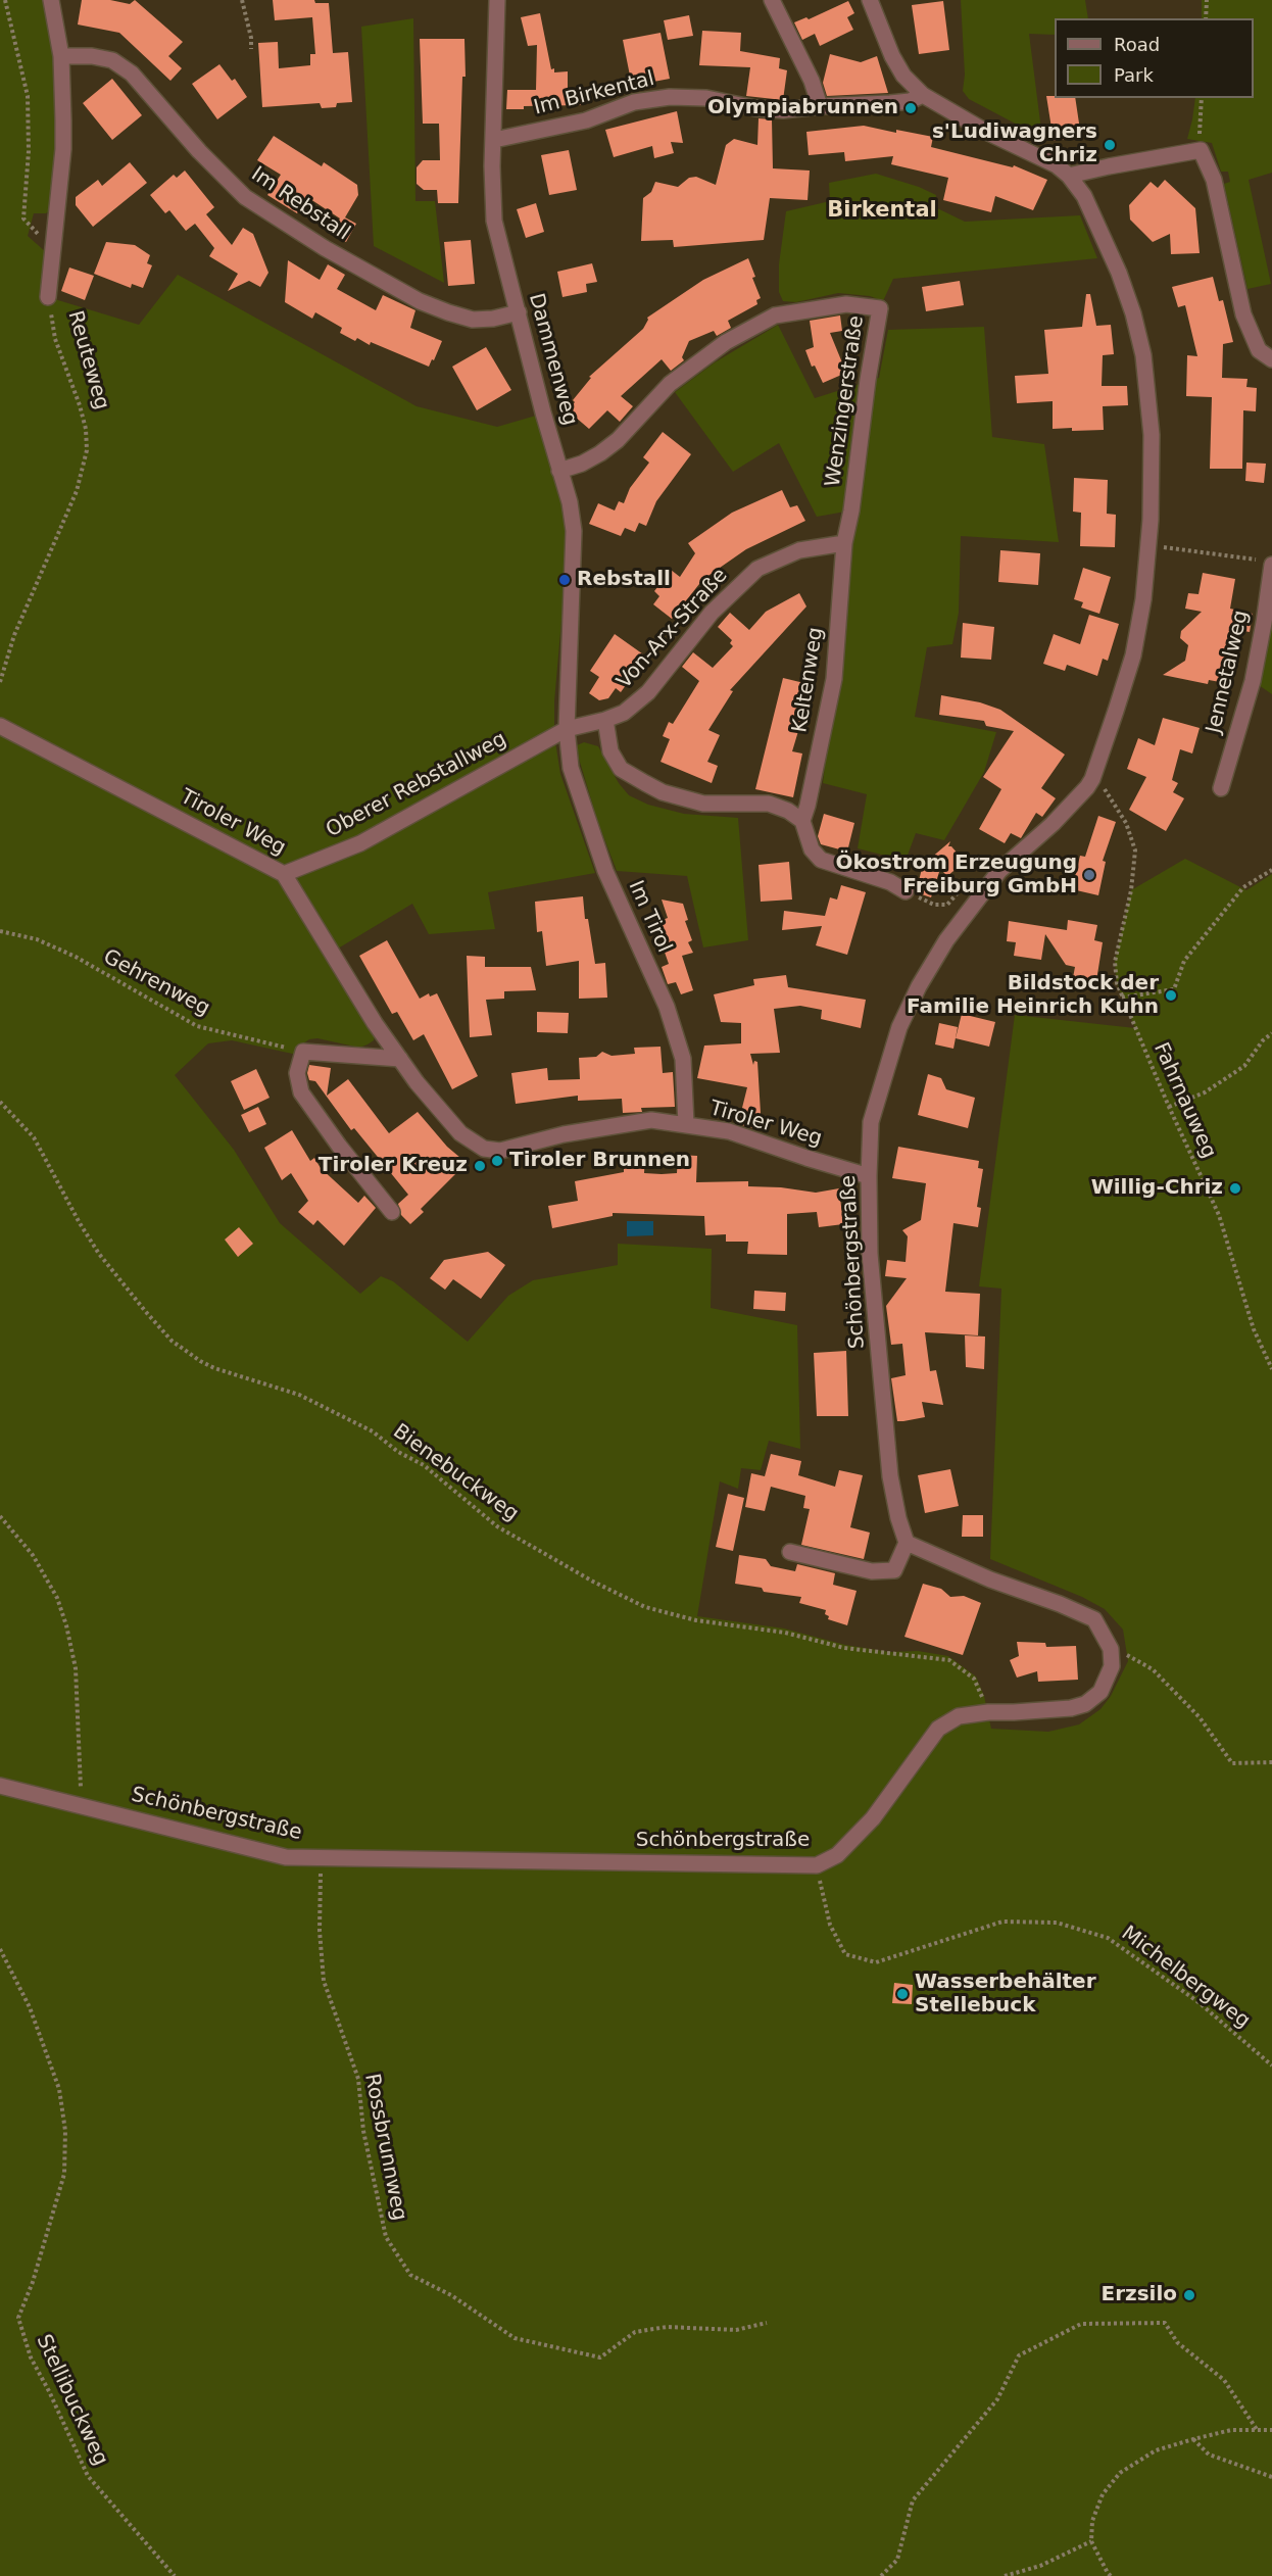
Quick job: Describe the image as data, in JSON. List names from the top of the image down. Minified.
{"streets":{"street":["Im Birkental","Im Rebstall","Dammenweg","Reuteweg","Wenzingerstraße","Von-Arx-Straße","Jennetalweg","Keltenweg","Oberer Rebstallweg","Tiroler Weg","Im Tirol","Schönbergstraße"],"path":["Gehrenweg","Fahrnauweg","Bienebuckweg","Michelbergweg","Rossbrunnweg","Stellibuckweg"]},"crossings":[["Im Birkental","Dammenweg"],["Im Birkental","Schönbergstraße"],["Im Rebstall","Dammenweg"],["Im Rebstall","Reuteweg"],["Dammenweg","Wenzingerstraße"],["Dammenweg","Von-Arx-Straße"],["Dammenweg","Oberer Rebstallweg"],["Dammenweg","Im Tirol"],["Wenzingerstraße","Von-Arx-Straße"],["Wenzingerstraße","Keltenweg"],["Von-Arx-Straße","Keltenweg"],["Von-Arx-Straße","Oberer Rebstallweg"],["Von-Arx-Straße","Im Tirol"],["Oberer Rebstallweg","Tiroler Weg"],["Oberer Rebstallweg","Im Tirol"],["Tiroler Weg","Im Tirol"],["Tiroler Weg","Schönbergstraße"],["Fahrnauweg","Schönbergstraße"],["Schönbergstraße","Bienebuckweg"],["Schönbergstraße","Michelbergweg"],["Schönbergstraße","Rossbrunnweg"]],"districts":["Birkental"],"places":["Olympiabrunnen","s'Ludiwagners Chriz","Rebstall","Ökostrom Erzeugung Freiburg GmbH","Bildstock der Familie Heinrich Kuhn","Tiroler Brunnen","Tiroler Kreuz","Willig-Chriz","Wasserbehälter Stellebuck","Erzsilo"],"legend":["Road","Park"]}
